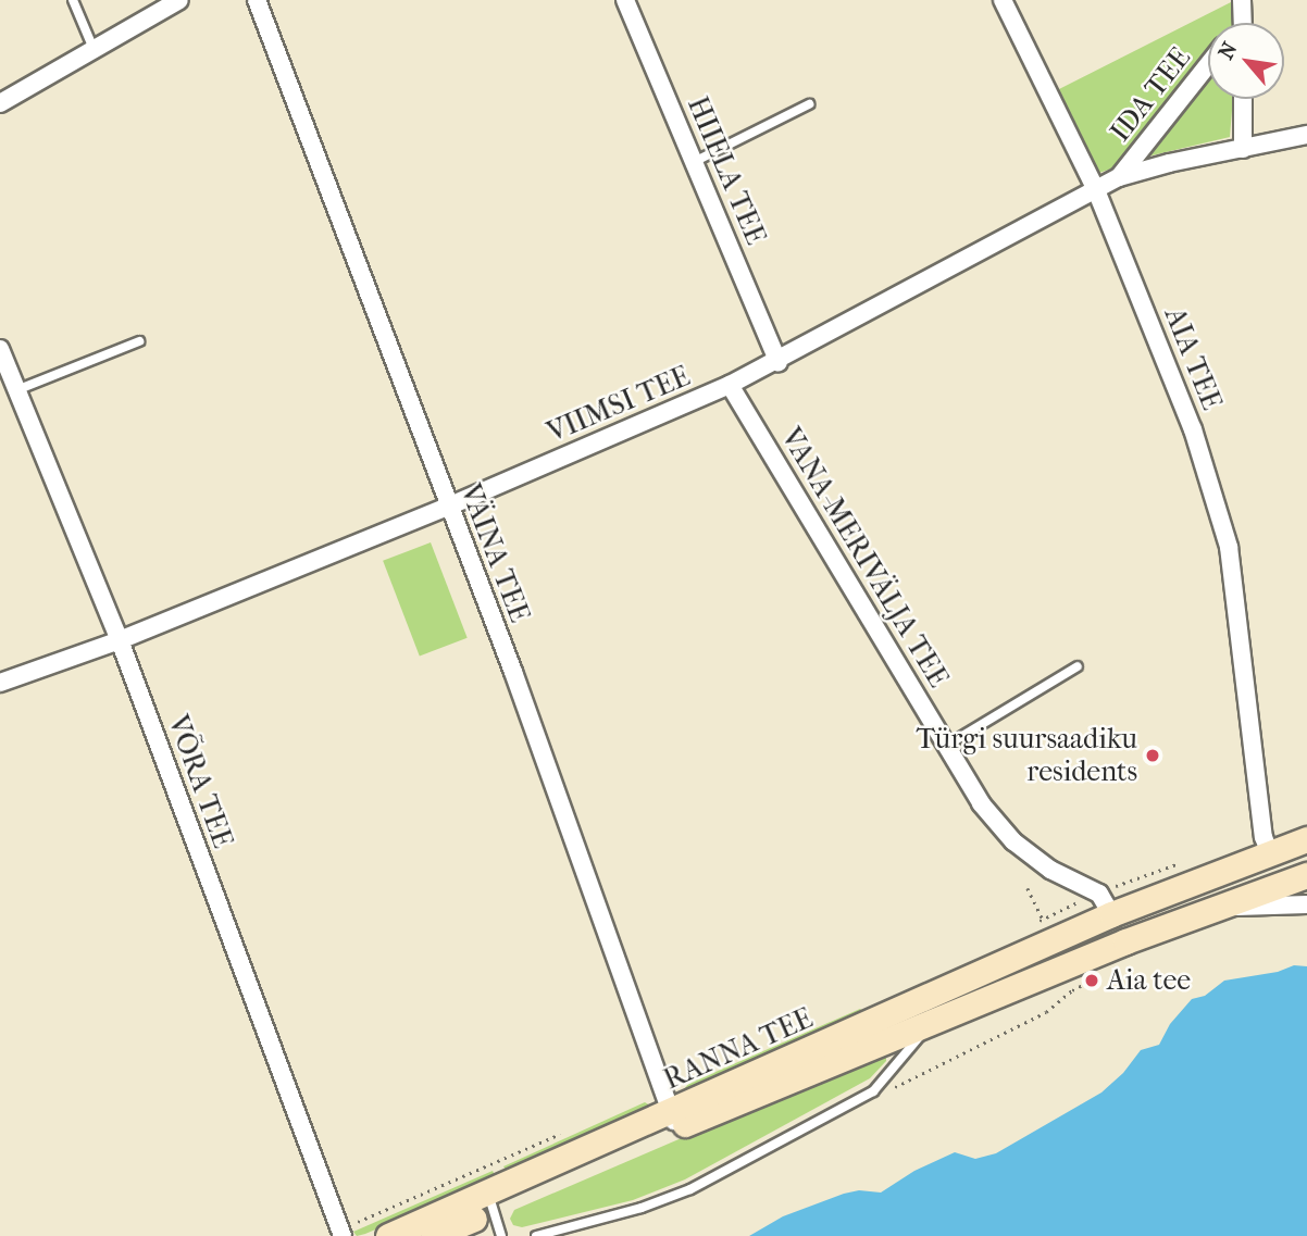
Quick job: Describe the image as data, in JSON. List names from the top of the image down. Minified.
{"streets":{"main road":["RANNA TEE"],"street":["IDA TEE","HIIELA TEE","AIA TEE","VIIMSI TEE","VÄINA TEE","VANA-MERIVÄLJA TEE","VÕRA TEE"]},"crossings":[["IDA TEE","VIIMSI TEE"],["HIIELA TEE","VIIMSI TEE"],["AIA TEE","VIIMSI TEE"],["AIA TEE","RANNA TEE"],["VIIMSI TEE","VÄINA TEE"],["VIIMSI TEE","VANA-MERIVÄLJA TEE"],["VIIMSI TEE","VÕRA TEE"],["VÄINA TEE","RANNA TEE"],["VANA-MERIVÄLJA TEE","RANNA TEE"]],"places":["Türgi suursaadiku residents","Aia tee"],"north":"top left"}
